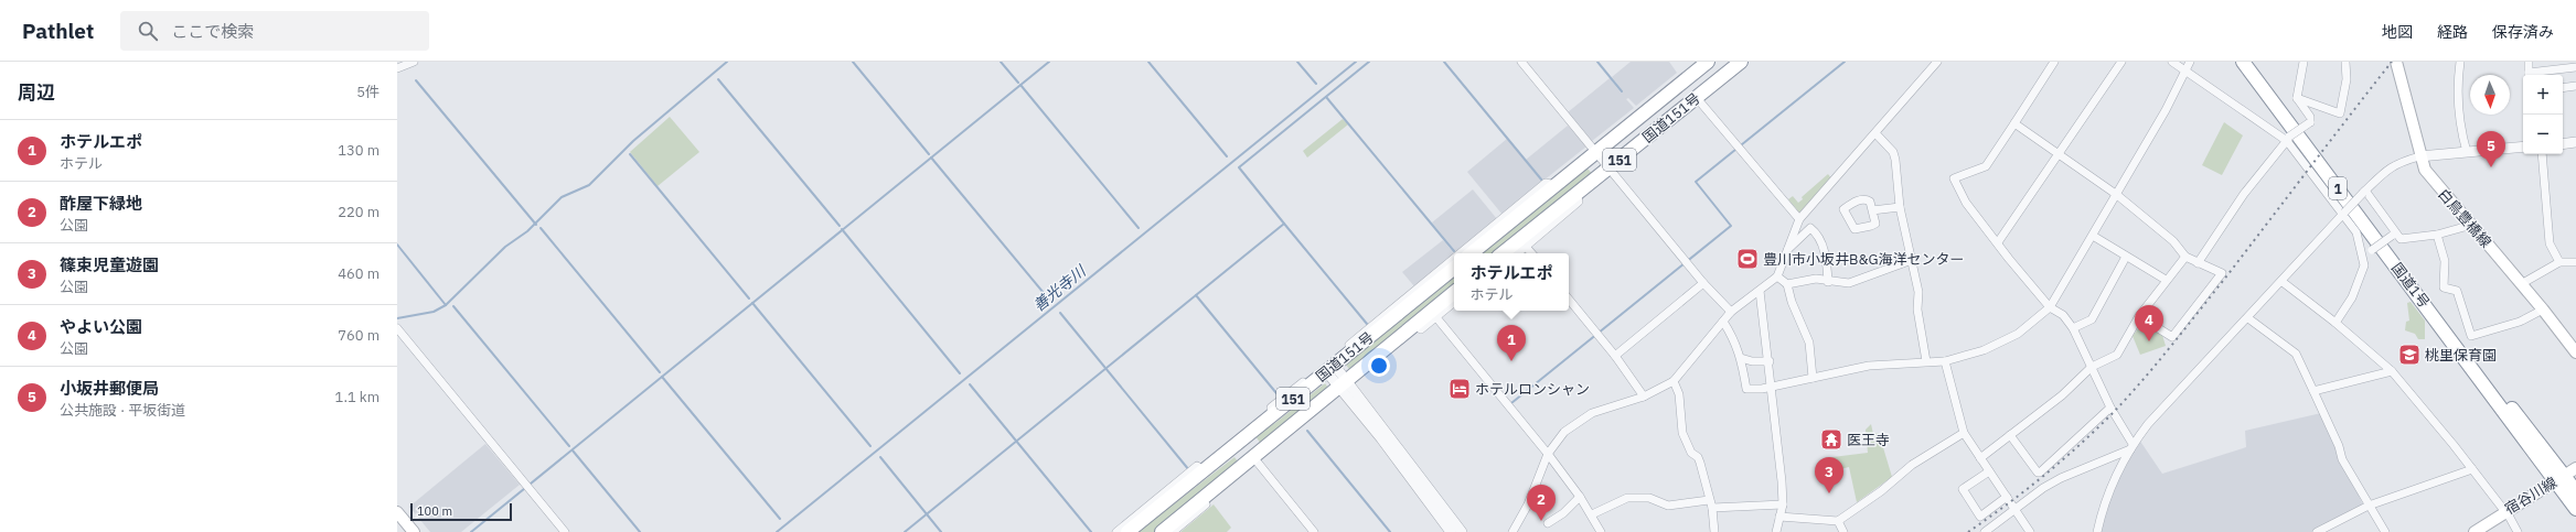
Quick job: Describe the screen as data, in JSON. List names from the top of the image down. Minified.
{"streets":{"highway":["国道151号","151","1","国道1号"],"main road":["白鳥豊橋線","宿谷川線"]},"crossings":[["国道1号","宿谷川線"]],"water":["善光寺川"],"places":{"sports":["豊川市小坂井B&G海洋センター"],"school or university":["桃里保育園"],"hotel":["ホテルロンシャン"],"temple":["医王寺"]},"scale_bar":"100 m","north":"bottom","page":{"header":"Pathlet","search":"ここで検索","nav":["地図","経路","保存済み"],"heading":["周辺","5件"],"map_buttons":["+","−"],"list":[{"mark":"1","name":"ホテルエポ","note":"ホテル","value":"130 m"},{"mark":"2","name":"酢屋下緑地","note":"公園","value":"220 m"},{"mark":"3","name":"篠束児童遊園","note":"公園","value":"460 m"},{"mark":"4","name":"やよい公園","note":"公園","value":"760 m"},{"mark":"5","name":"小坂井郵便局","note":"公共施設 · 平坂街道","value":"1.1 km"}],"pins":["5","4","1","3","2"],"popup":["ホテルエポ","ホテル"],"scale":"100 m"}}
